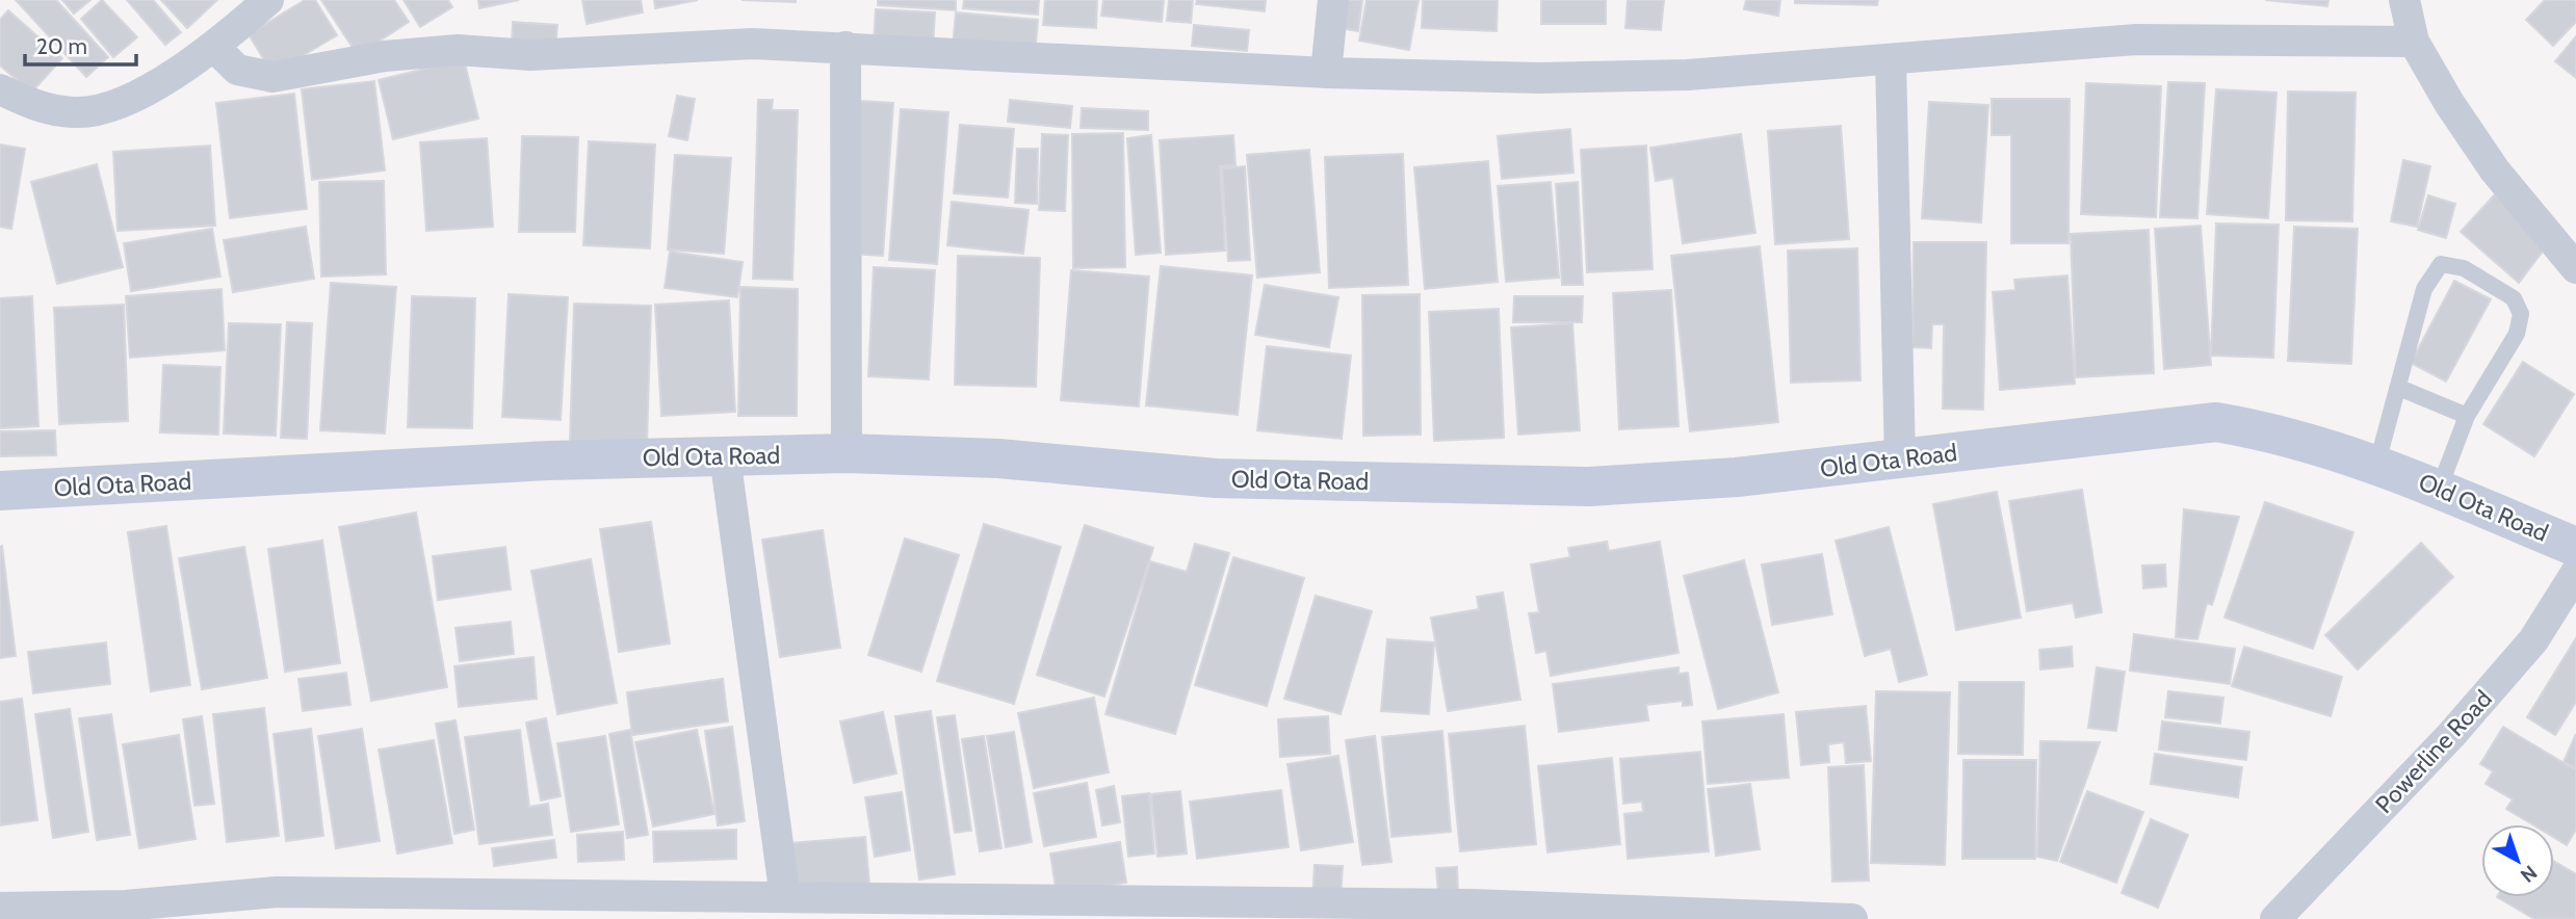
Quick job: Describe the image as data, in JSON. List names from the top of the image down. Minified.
{"streets":{"street":["Old Ota Road","Powerline Road"]},"scale_bar":"20 m","north":"bottom right"}
